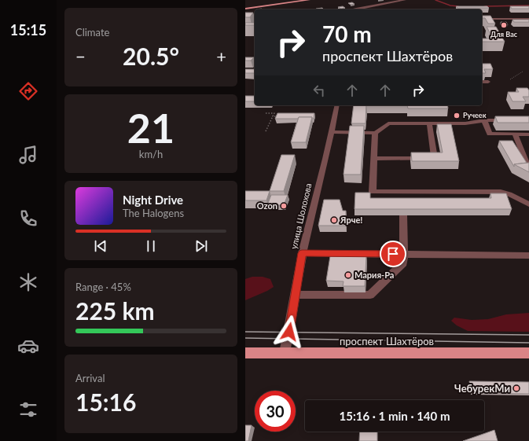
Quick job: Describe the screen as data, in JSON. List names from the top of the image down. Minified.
{"streets":{"main road":["проспект Шахтёров"],"street":["улица Шолохова"]},"crossings":[["улица Шолохова","проспект Шахтёров"]],"places":["Для Вас","Ручеек","Ozon","Ярче!","Мария-Ра","ЧебурекМи"],"page":{"tabs":"15:15","tile":["Climate",["21","km/h"],["Range · 45%","225 km"],["Arrival","15:16"]],"turn":["70 m","проспект Шахтёров"],"heat":["−","20.5°","+"],"song":["Night Drive","The Halogens"],"limit":"30","trip":"15:16 · 1 min · 140 m"}}
